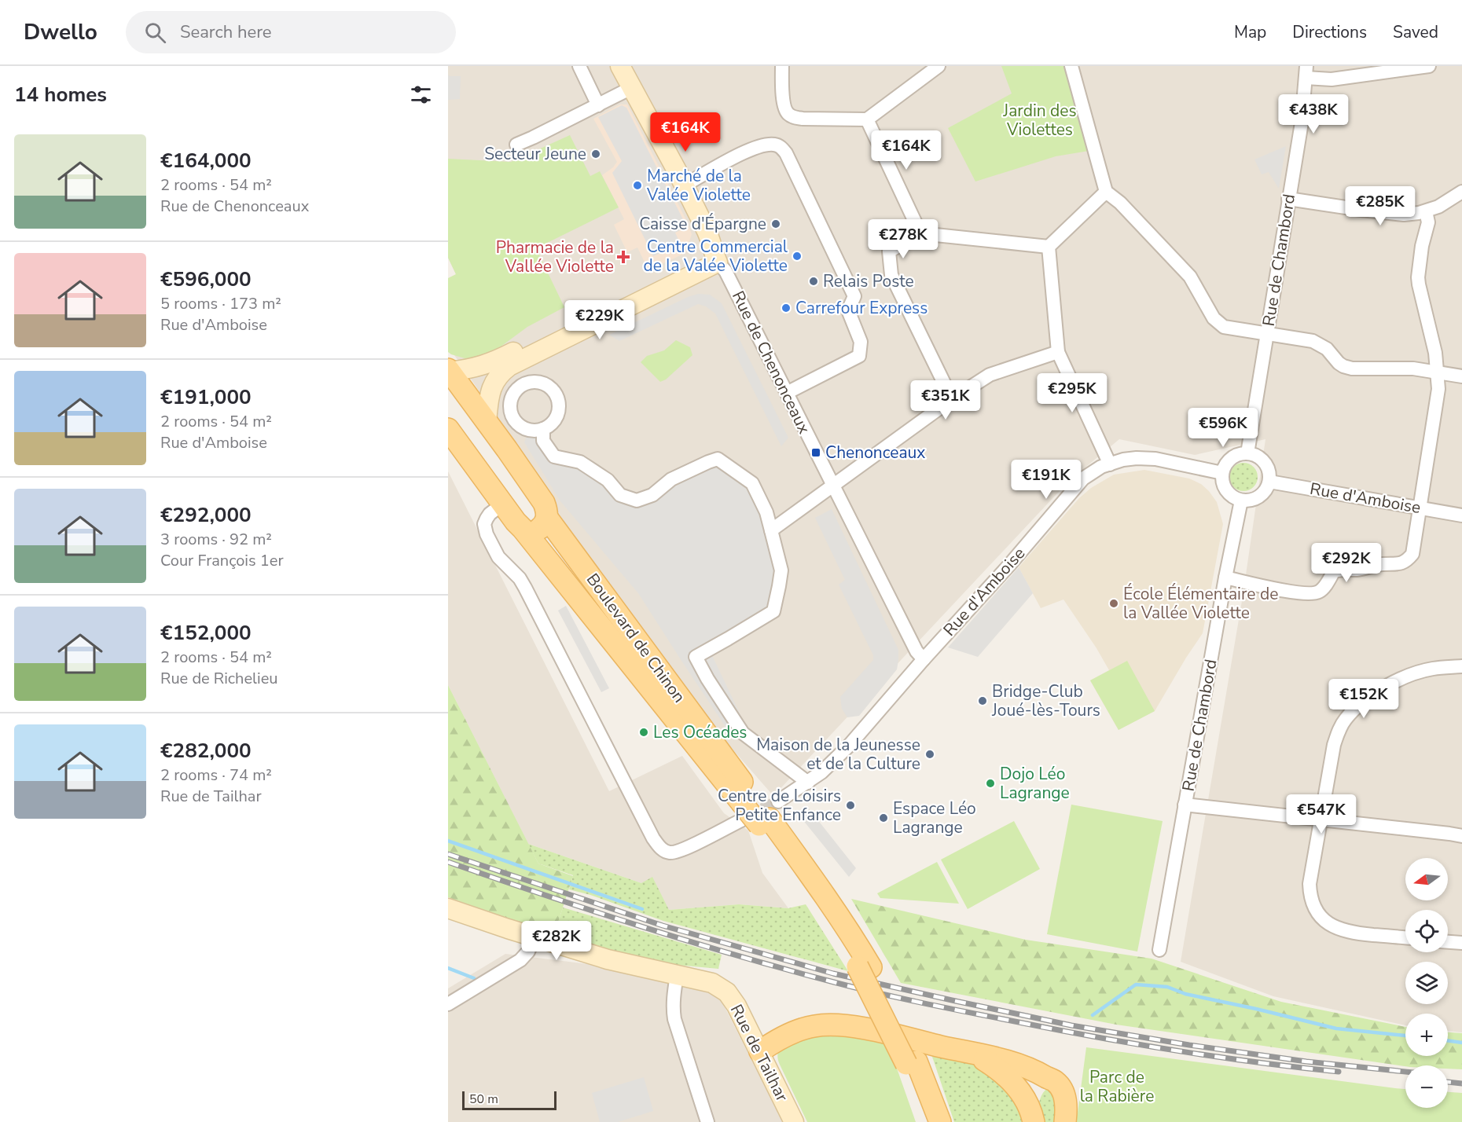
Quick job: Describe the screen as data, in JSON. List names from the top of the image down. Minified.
{"streets":{"main road":["Boulevard de Chinon"],"street":["Rue de Chambord","Rue de Chenonceaux","Rue d'Amboise","Rue de Tailhar"]},"crossings":[["Rue de Chambord","Rue d'Amboise"],["Rue de Chenonceaux","Rue d'Amboise"],["Rue d'Amboise","Boulevard de Chinon"]],"parks":["Jardin des Violettes","Parc de la Rabière"],"places":{"other":["Secteur Jeune","Marché de la Valée Violette","Caisse d'Épargne","Centre Commercial de la Valée Violette","Relais Poste","Carrefour Express","École Élémentaire de la Vallée Violette","Bridge-Club Joué-lès-Tours","Les Océades","Maison de la Jeunesse et de la Culture","Dojo Léo Lagrange","Centre de Loisirs Petite Enfance","Espace Léo Lagrange"],"health":["Pharmacie de la Vallée Violette"],"transit":["Chenonceaux"]},"scale_bar":"50 m","north":"left","page":{"header":"Dwello","search":"Search here","nav":["Map","Directions","Saved"],"heading":"14 homes","price":["€438K","€164K","€164K","€285K","€278K","€229K","€295K","€351K","€596K","€191K","€292K","€152K","€547K","€282K"],"list":[{"name":"€164,000","note":"2 rooms · 54 m² · Rue de Chenonceaux"},{"name":"€596,000","note":"5 rooms · 173 m² · Rue d'Amboise"},{"name":"€191,000","note":"2 rooms · 54 m² · Rue d'Amboise"},{"name":"€292,000","note":"3 rooms · 92 m² · Cour François 1er"},{"name":"€152,000","note":"2 rooms · 54 m² · Rue de Richelieu"},{"name":"€282,000","note":"2 rooms · 74 m² · Rue de Tailhar"}],"map_buttons":["+","−"],"scale":"50 m"}}
